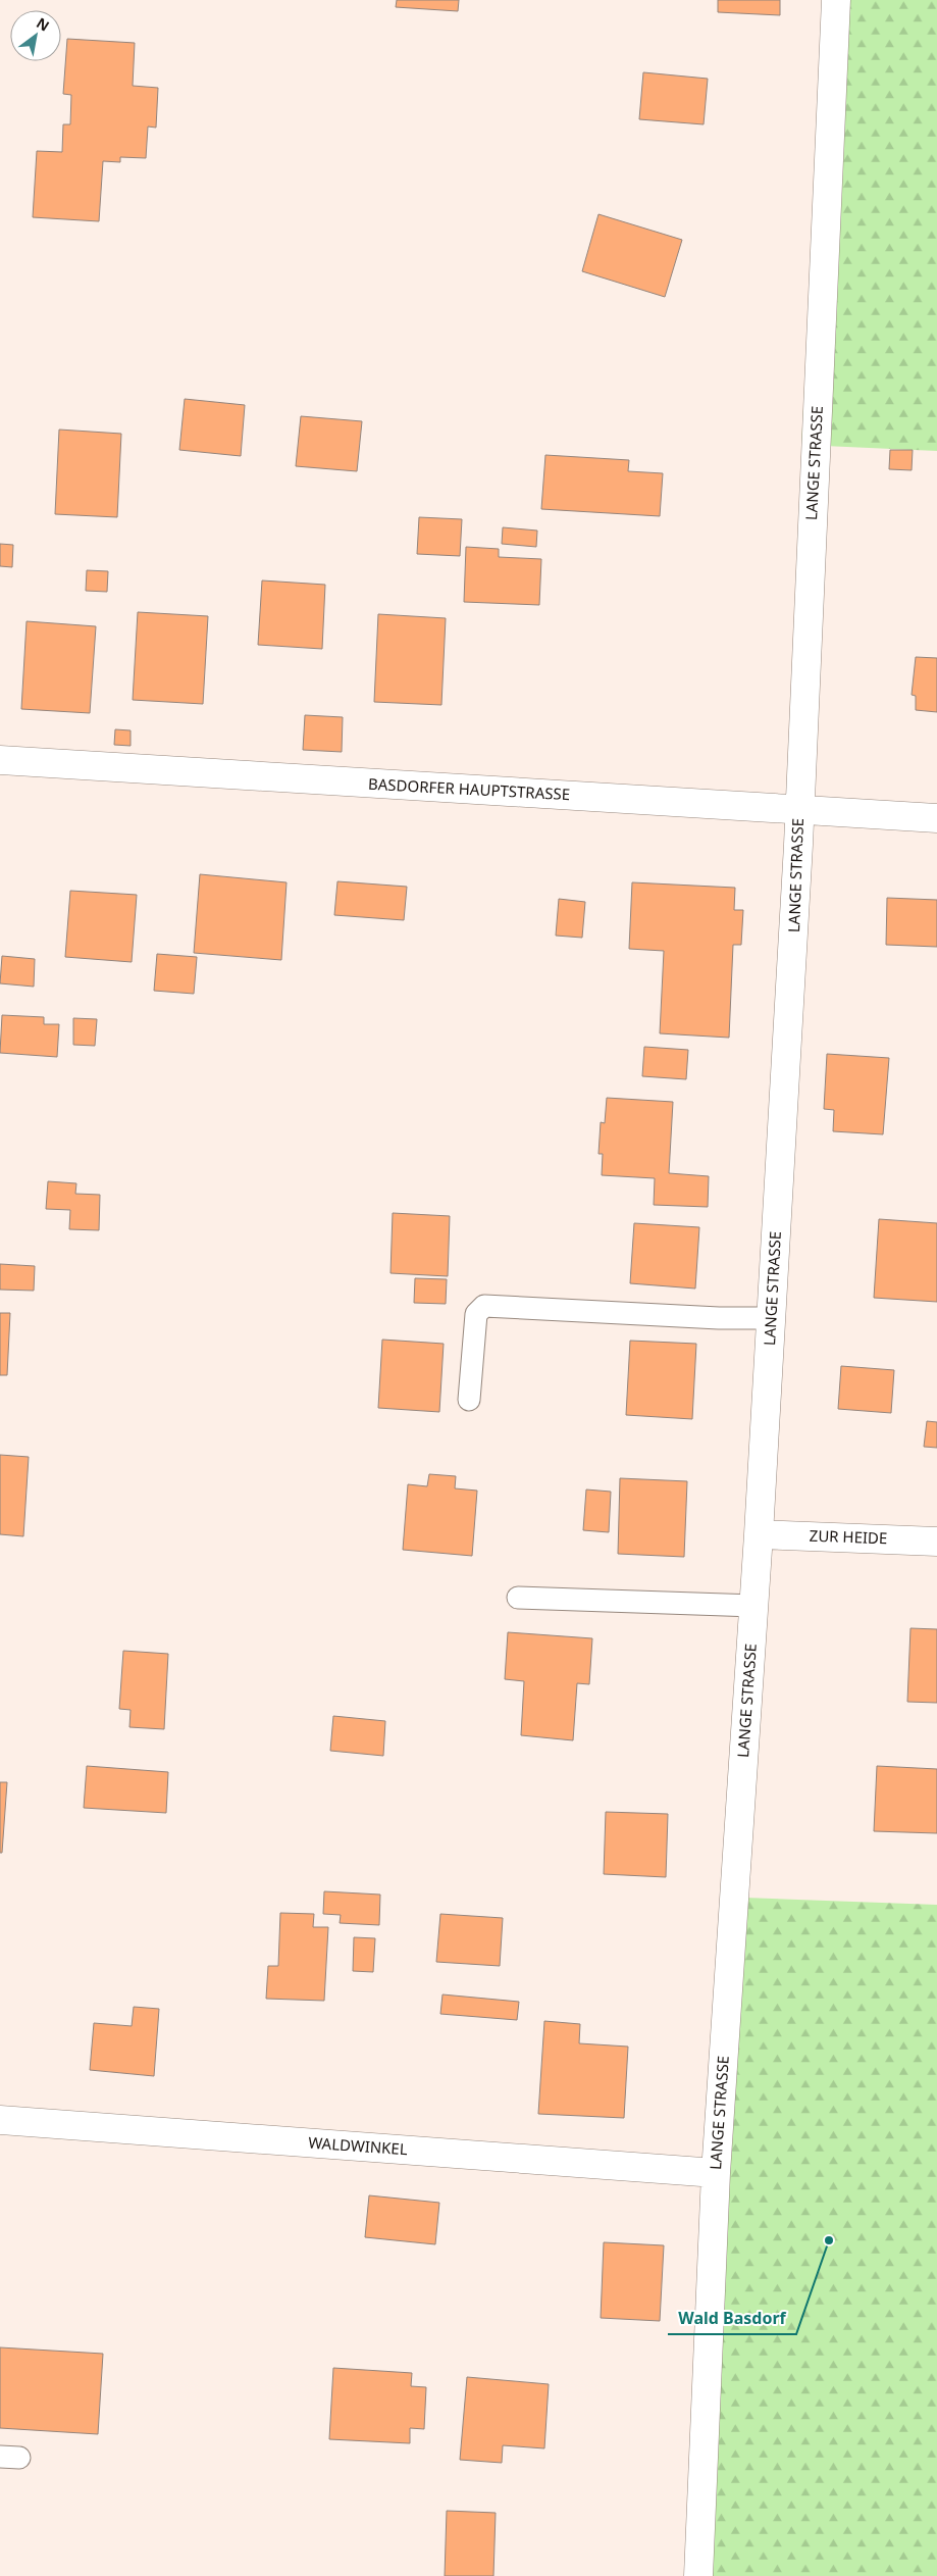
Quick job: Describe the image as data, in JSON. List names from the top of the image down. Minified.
{"streets":{"street":["LANGE STRASSE","BASDORFER HAUPTSTRASSE","ZUR HEIDE","WALDWINKEL"]},"crossings":[["LANGE STRASSE","BASDORFER HAUPTSTRASSE"],["LANGE STRASSE","ZUR HEIDE"],["LANGE STRASSE","WALDWINKEL"]],"places":["Wald Basdorf"],"north":"top right"}
